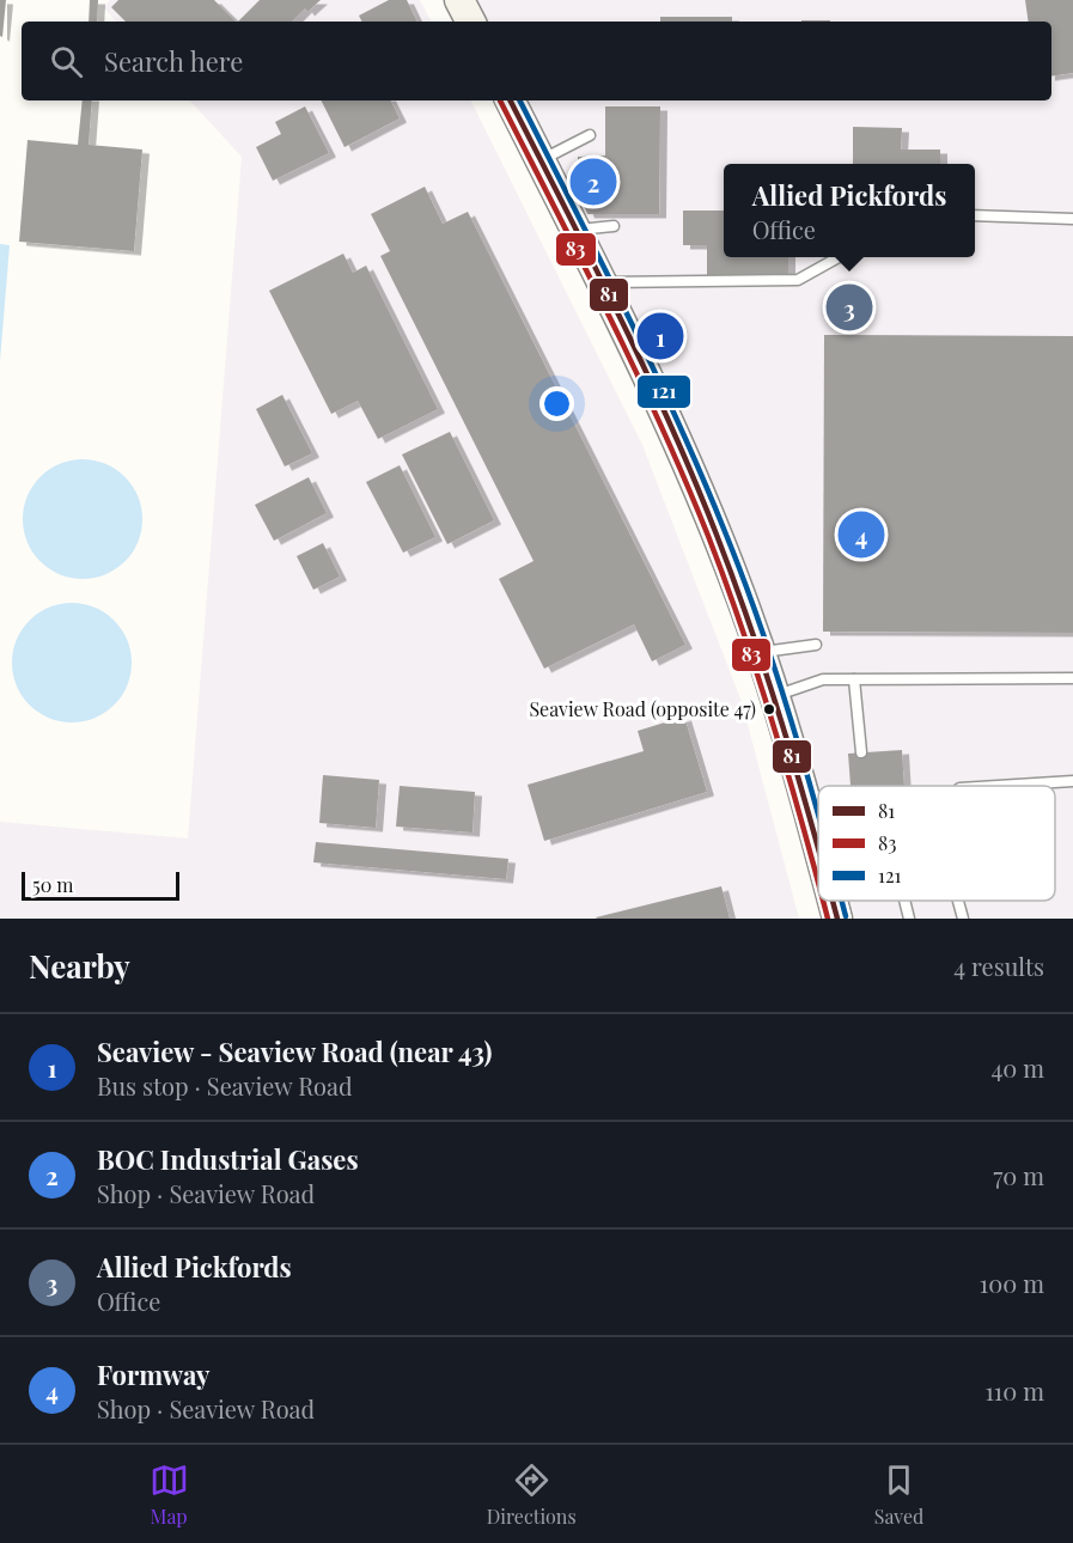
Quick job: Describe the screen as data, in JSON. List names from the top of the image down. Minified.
{"places":["Seaview Road (opposite 47)"],"lines":["transit line 81","transit line 83","transit line 121"],"legend":["81","83","121"],"scale_bar":"50 m","page":{"search":"Search here","pins":["2","3","1","4"],"popup":["Allied Pickfords","Office"],"scale":"50 m","heading":["Nearby","4 results"],"list":[{"mark":"1","name":"Seaview - Seaview Road (near 43)","note":"Bus stop · Seaview Road","value":"40 m"},{"mark":"2","name":"BOC Industrial Gases","note":"Shop · Seaview Road","value":"70 m"},{"mark":"3","name":"Allied Pickfords","note":"Office","value":"100 m"},{"mark":"4","name":"Formway","note":"Shop · Seaview Road","value":"110 m"}],"nav":["Map","Directions","Saved"]}}
